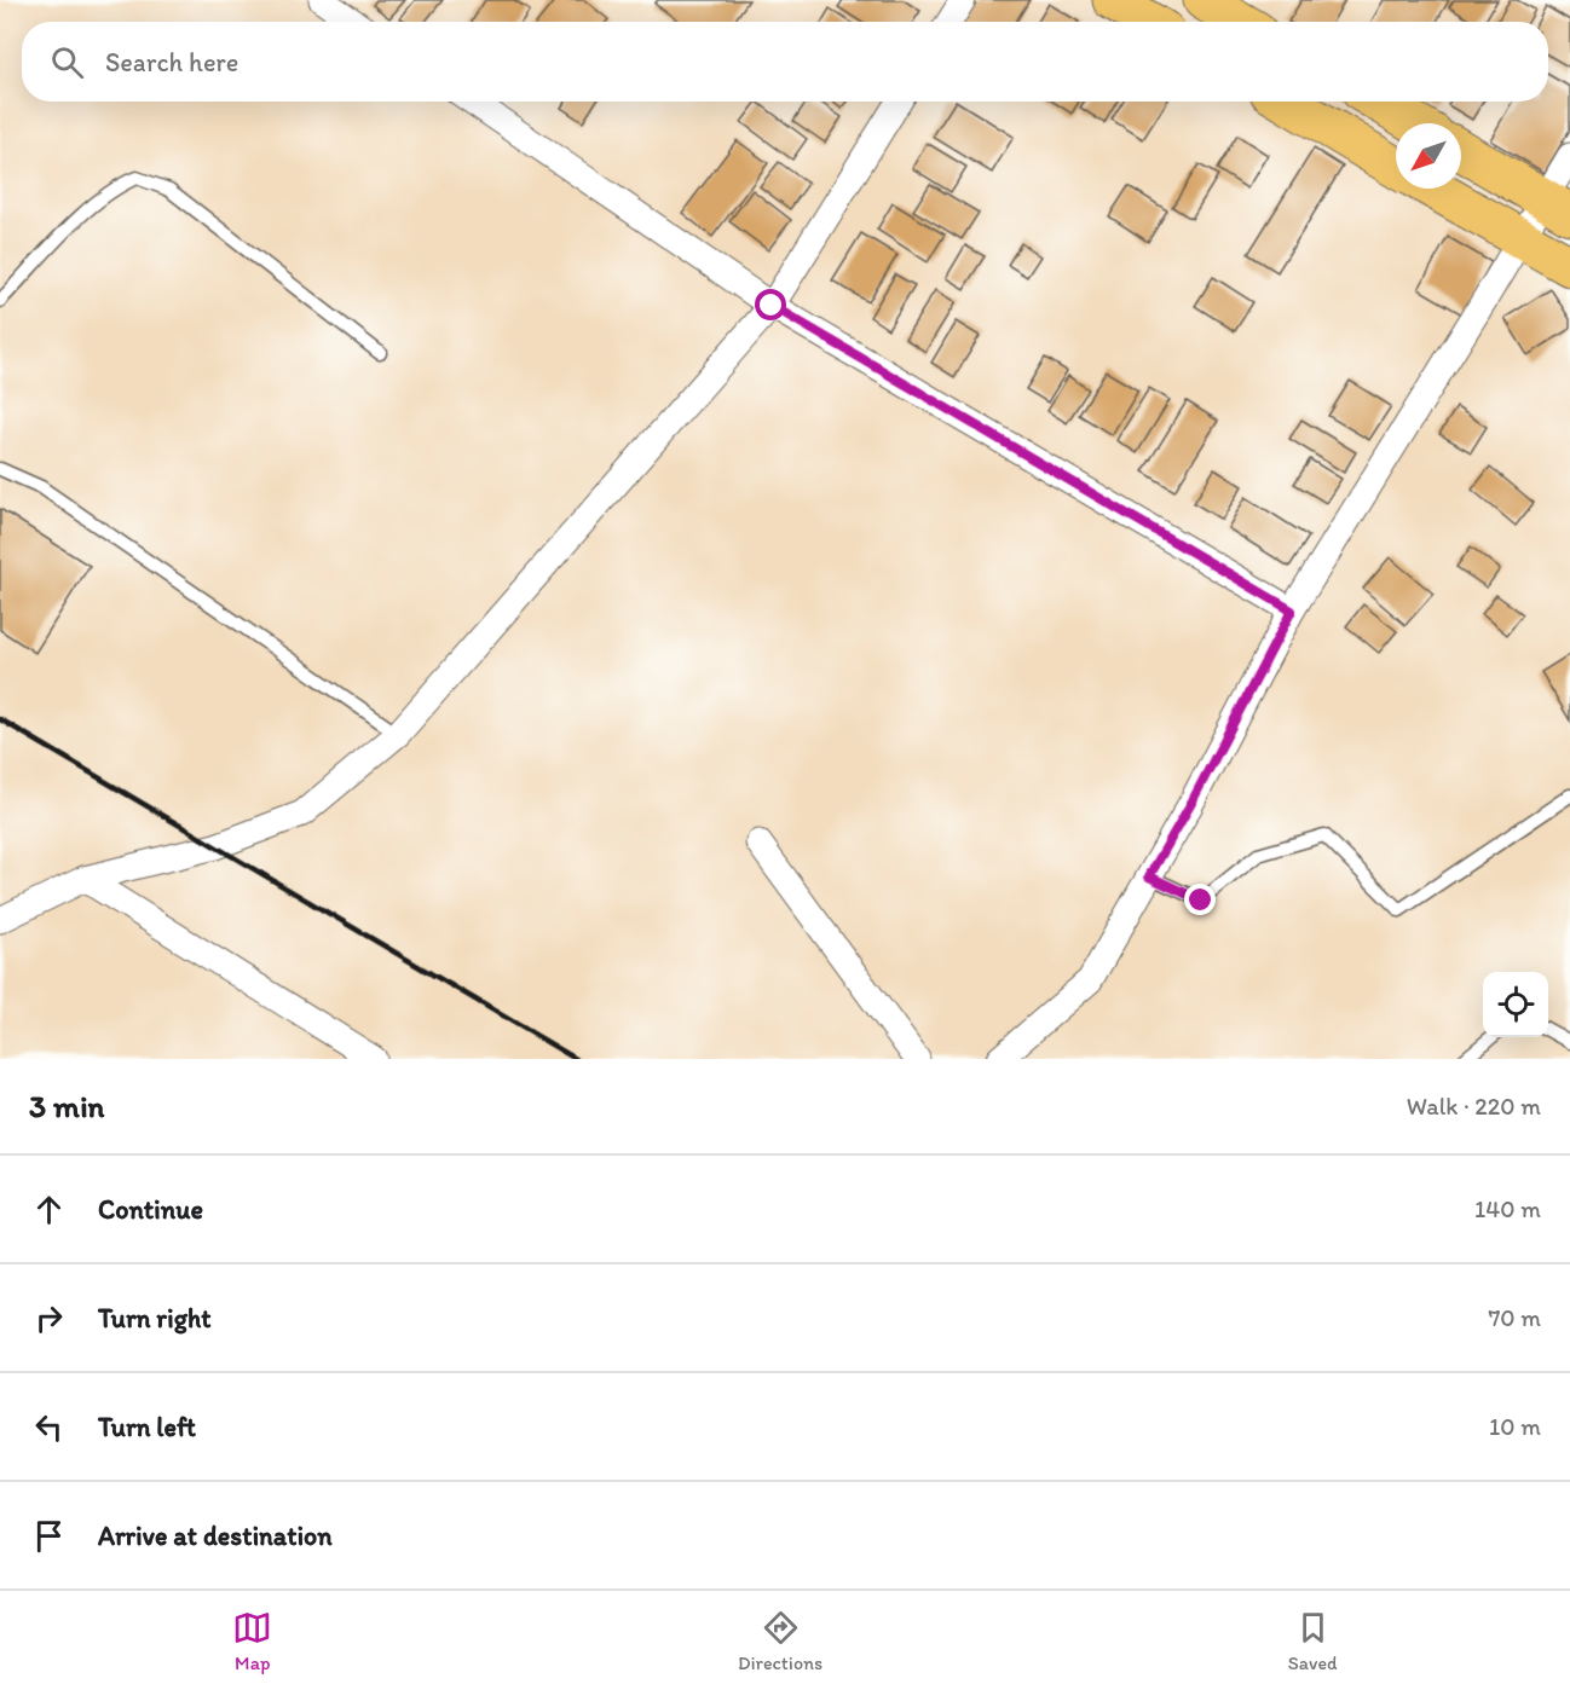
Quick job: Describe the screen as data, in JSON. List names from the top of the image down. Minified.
{"north":"bottom left","page":{"search":"Search here","heading":["3 min","Walk · 220 m"],"list":[["Continue","140 m"],["Turn right","70 m"],["Turn left","10 m"],"Arrive at destination"],"nav":["Map","Directions","Saved"]}}
